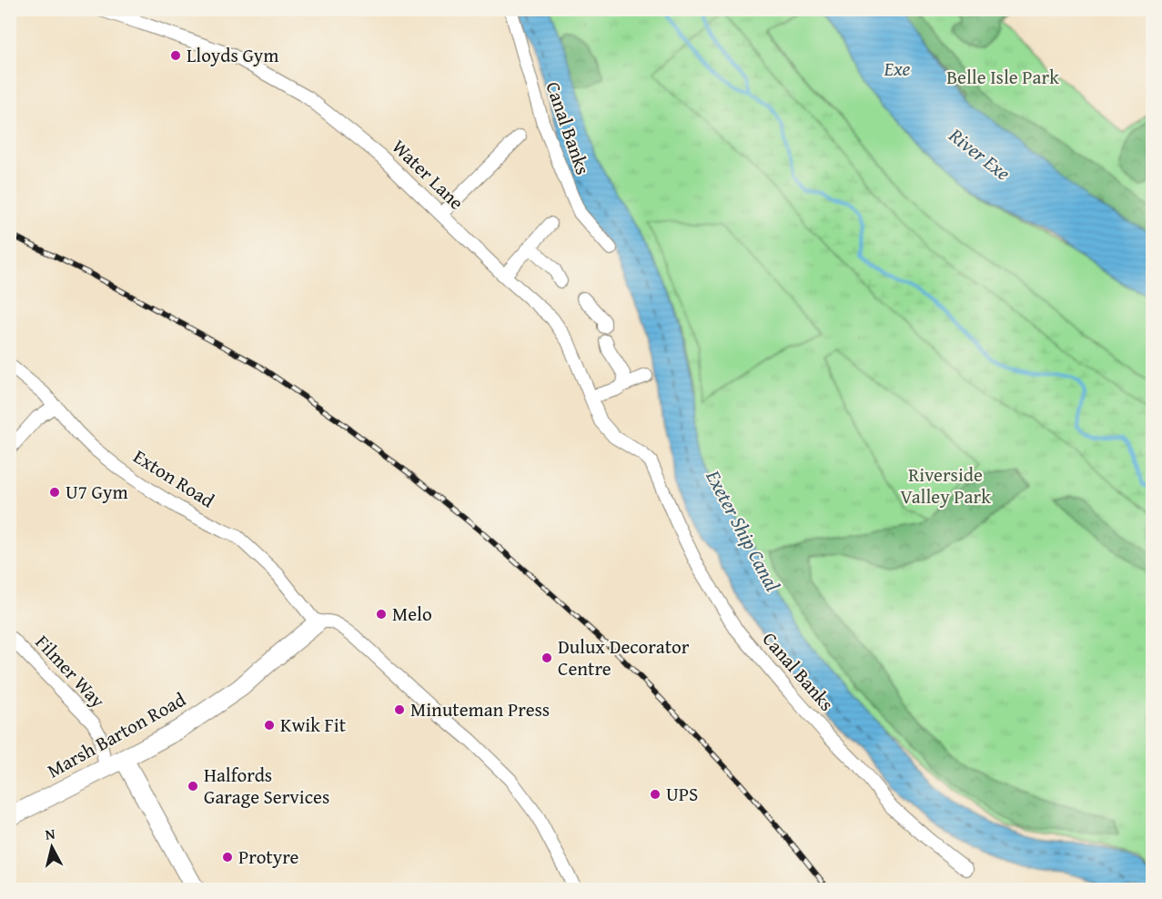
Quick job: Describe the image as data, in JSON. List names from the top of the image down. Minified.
{"streets":{"street":["Canal Banks","Water Lane","Exton Road","Filmer Way","Marsh Barton Road"]},"crossings":[["Canal Banks","Water Lane"],["Exton Road","Marsh Barton Road"],["Filmer Way","Marsh Barton Road"]],"water":["Exe","River Exe","Exeter Ship Canal"],"parks":["Belle Isle Park","Riverside Valley Park"],"places":["Lloyds Gym","U7 Gym","Melo","Dulux Decorator Centre","Minuteman Press","Kwik Fit","Halfords Garage Services","UPS","Protyre"],"north":"top"}
